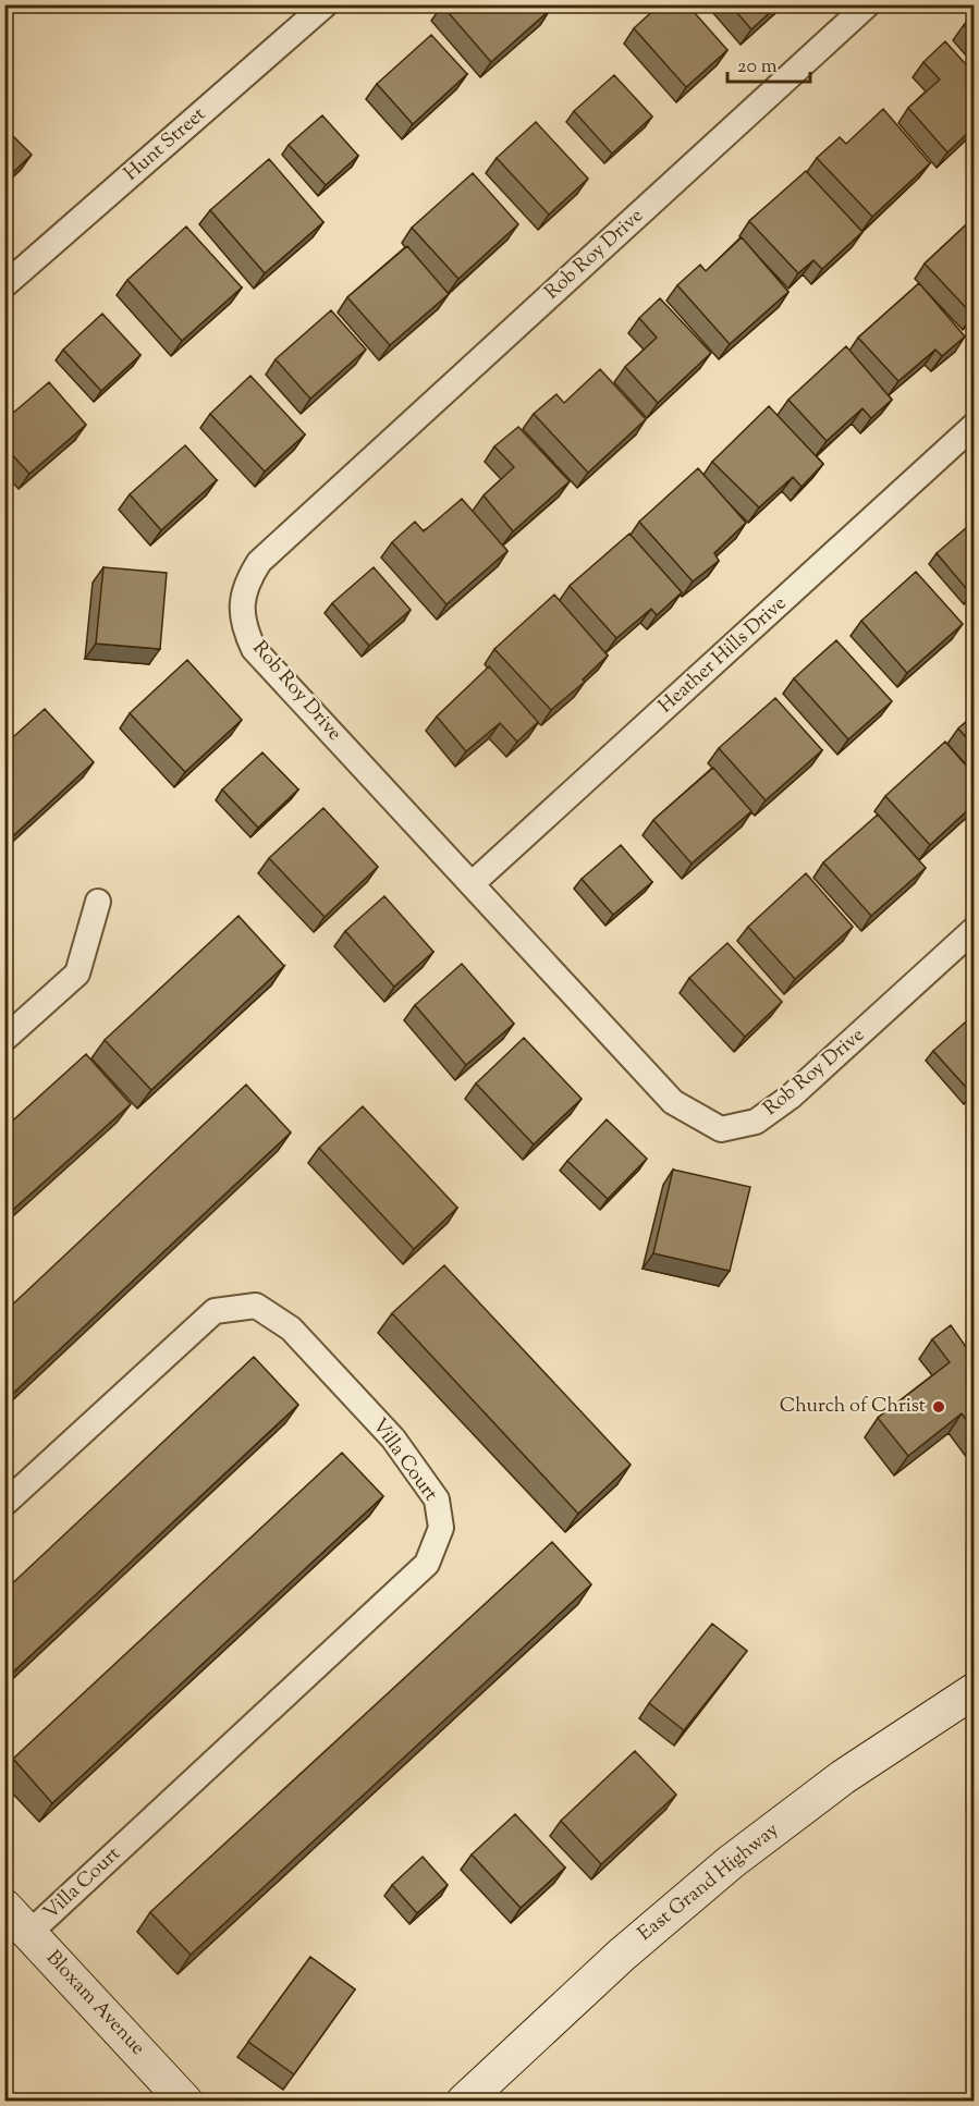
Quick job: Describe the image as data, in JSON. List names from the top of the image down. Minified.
{"streets":{"street":["Hunt Street","Rob Roy Drive","Heather Hills Drive","Villa Court","East Grand Highway","Bloxam Avenue"]},"crossings":[["Rob Roy Drive","Heather Hills Drive"],["Villa Court","Bloxam Avenue"]],"places":["Church of Christ"],"scale_bar":"20 m"}
